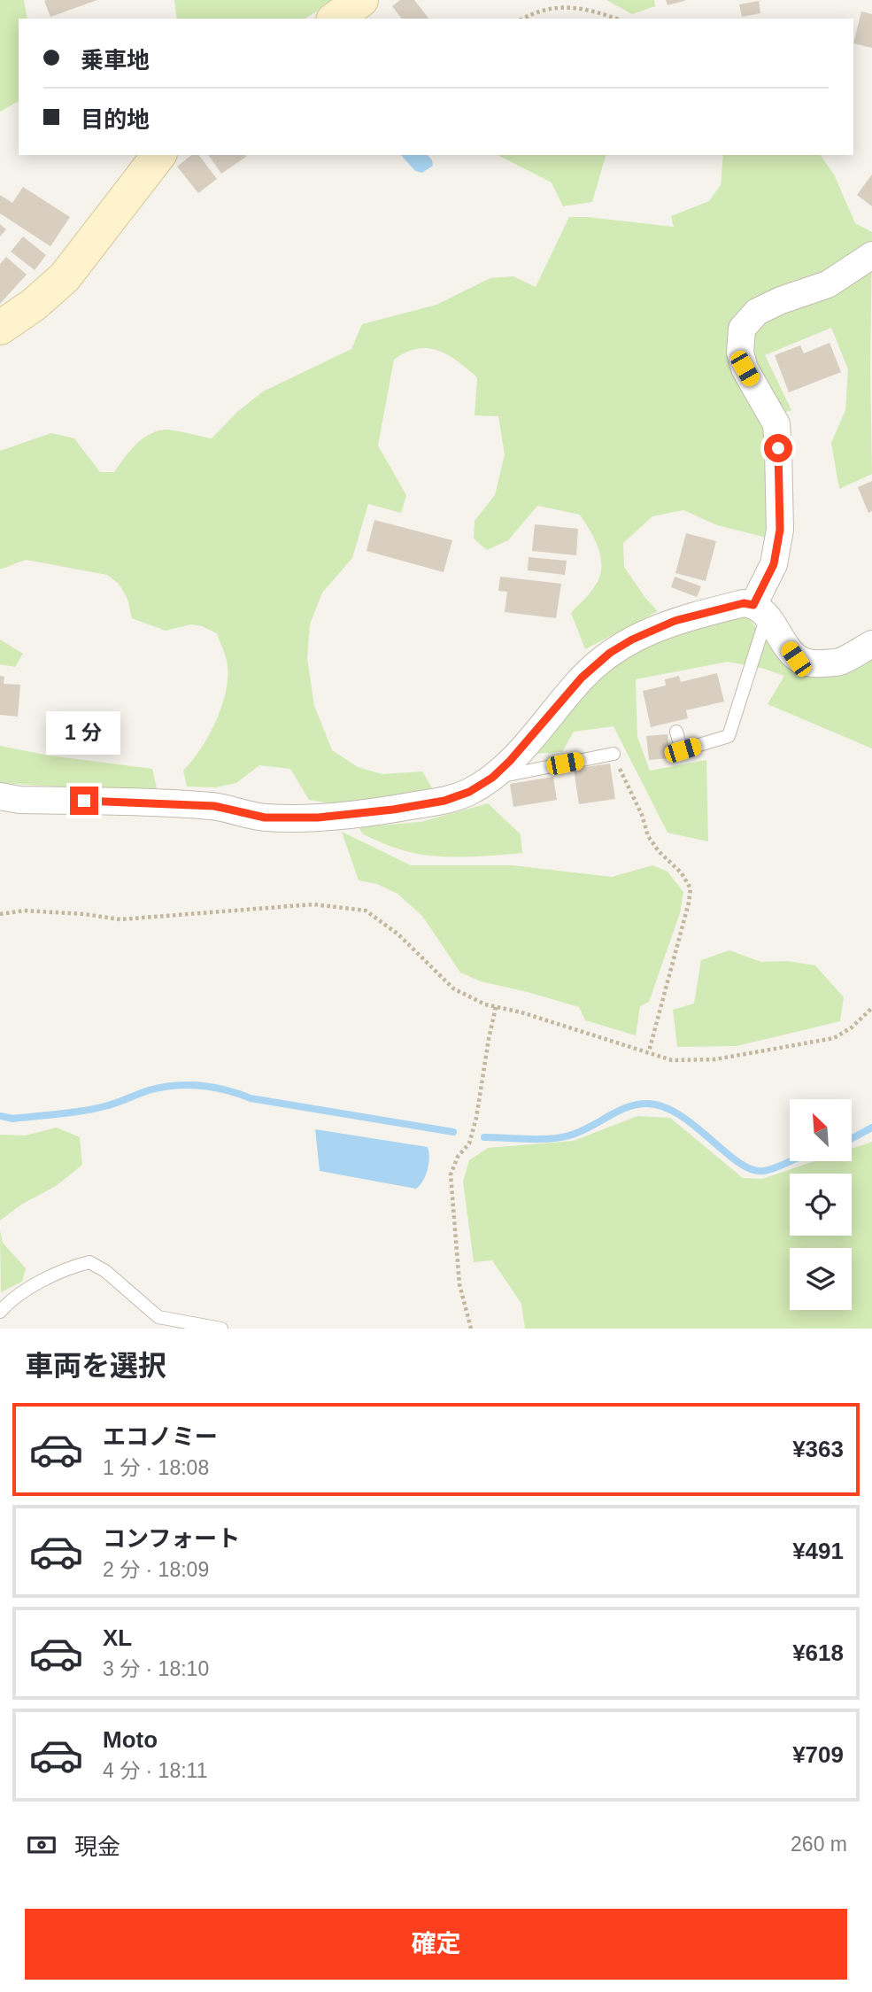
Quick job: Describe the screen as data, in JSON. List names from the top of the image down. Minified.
{"north":"top left","page":{"banner":["乗車地","目的地"],"bubble":"1 分","heading":"車両を選択","list":[{"name":"エコノミー","note":"1 分 · 18:08","value":"¥363"},{"name":"コンフォート","note":"2 分 · 18:09","value":"¥491"},{"name":"XL","note":"3 分 · 18:10","value":"¥618"},{"name":"Moto","note":"4 分 · 18:11","value":"¥709"}],"pay":["現金","260 m"],"buttons":"確定"}}
